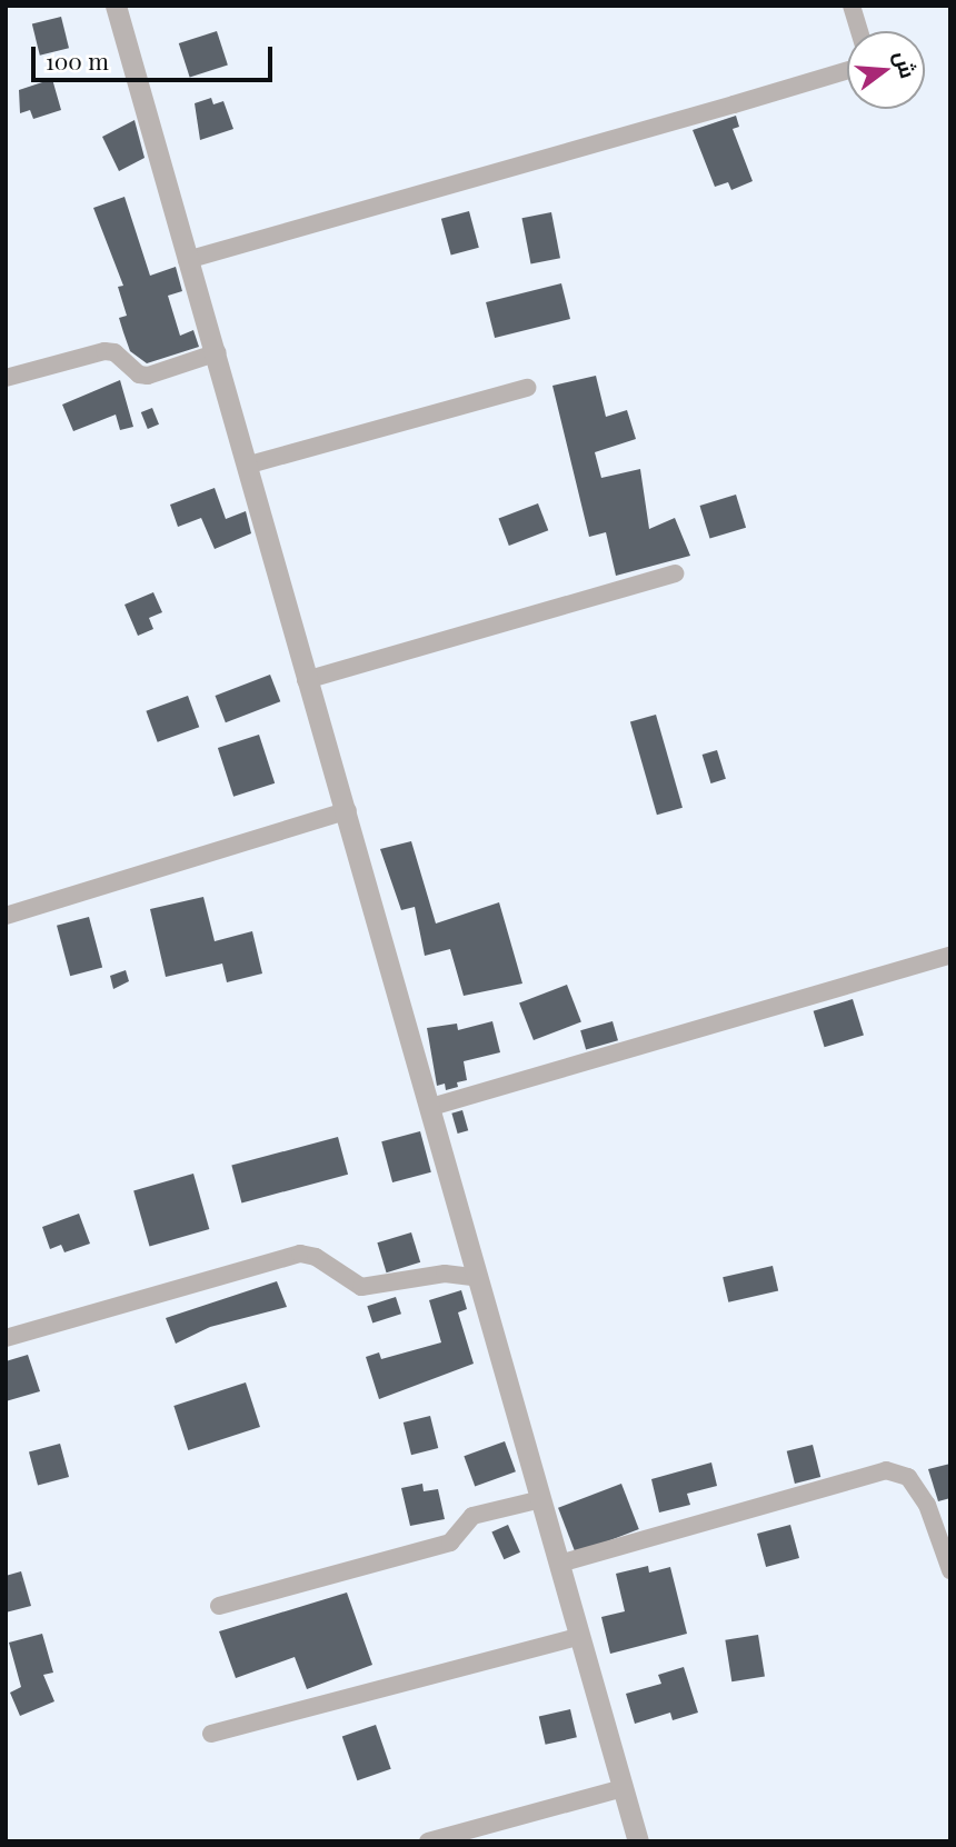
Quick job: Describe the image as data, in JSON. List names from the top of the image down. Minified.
{"scale_bar":"100 m","north":"right"}
